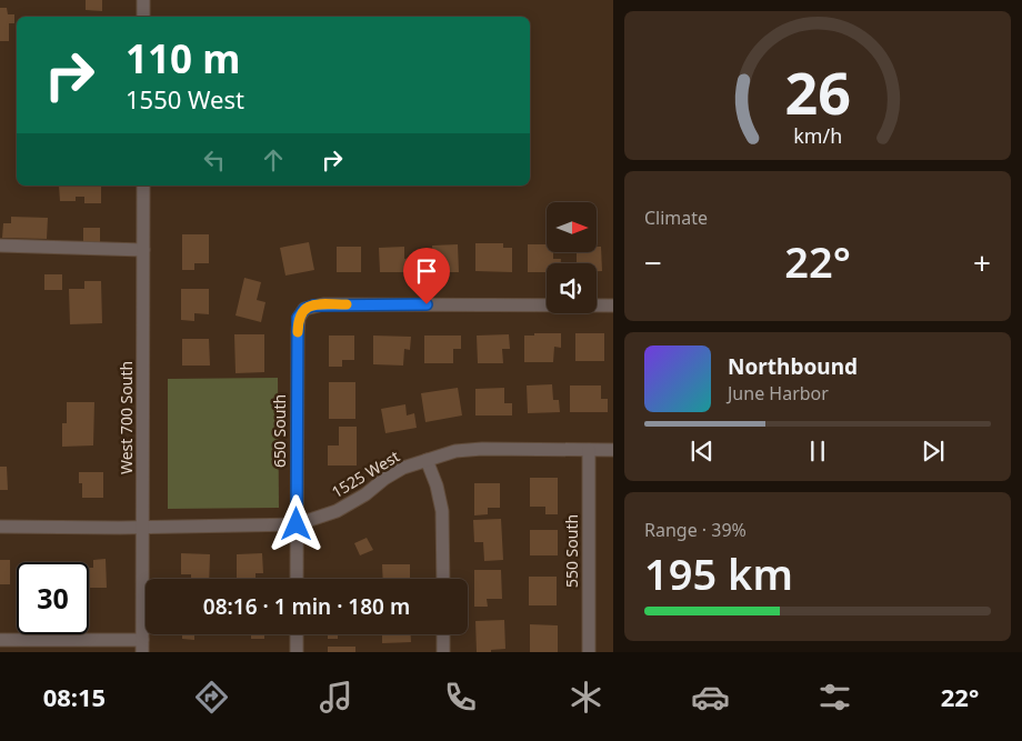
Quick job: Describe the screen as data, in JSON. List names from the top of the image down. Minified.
{"streets":{"street":["West 700 South","650 South","1525 West","550 South"]},"crossings":[["West 700 South","1525 West"],["650 South","1525 West"],["1525 West","550 South"]],"north":"right","page":{"turn":["110 m","1550 West"],"tile":["Climate",["Range · 39%","195 km"]],"heat":["−","22°","+"],"song":["Northbound","June Harbor"],"limit":"30","trip":"08:16 · 1 min · 180 m","tabs":["08:15","22°"],"gauge":["26","km/h"]}}
